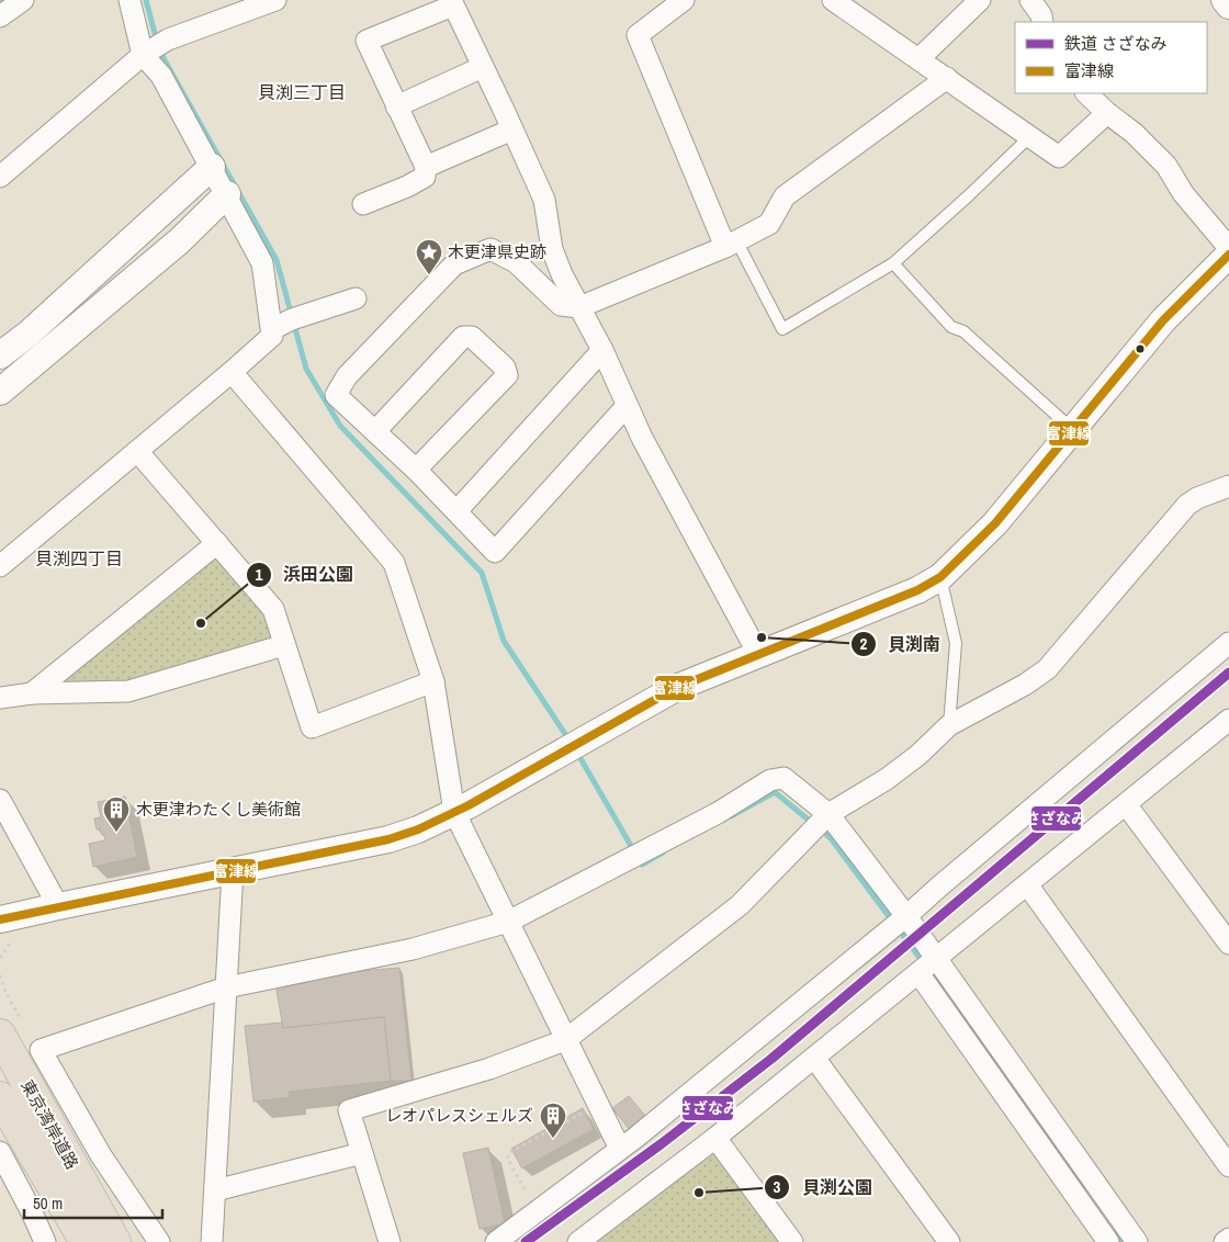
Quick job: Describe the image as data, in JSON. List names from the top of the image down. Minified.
{"streets":{"highway":["東京湾岸道路"]},"districts":["貝渕三丁目","貝渕四丁目"],"places":{"place":["木更津県史跡"],"other":["浜田公園","貝渕南","貝渕公園"],"building":["木更津わたくし美術館","レオパレスシェルズ"]},"lines":["transit line 富津線","rail line さざなみ"],"legend":["鉄道 さざなみ","富津線"],"scale_bar":"50 m"}
